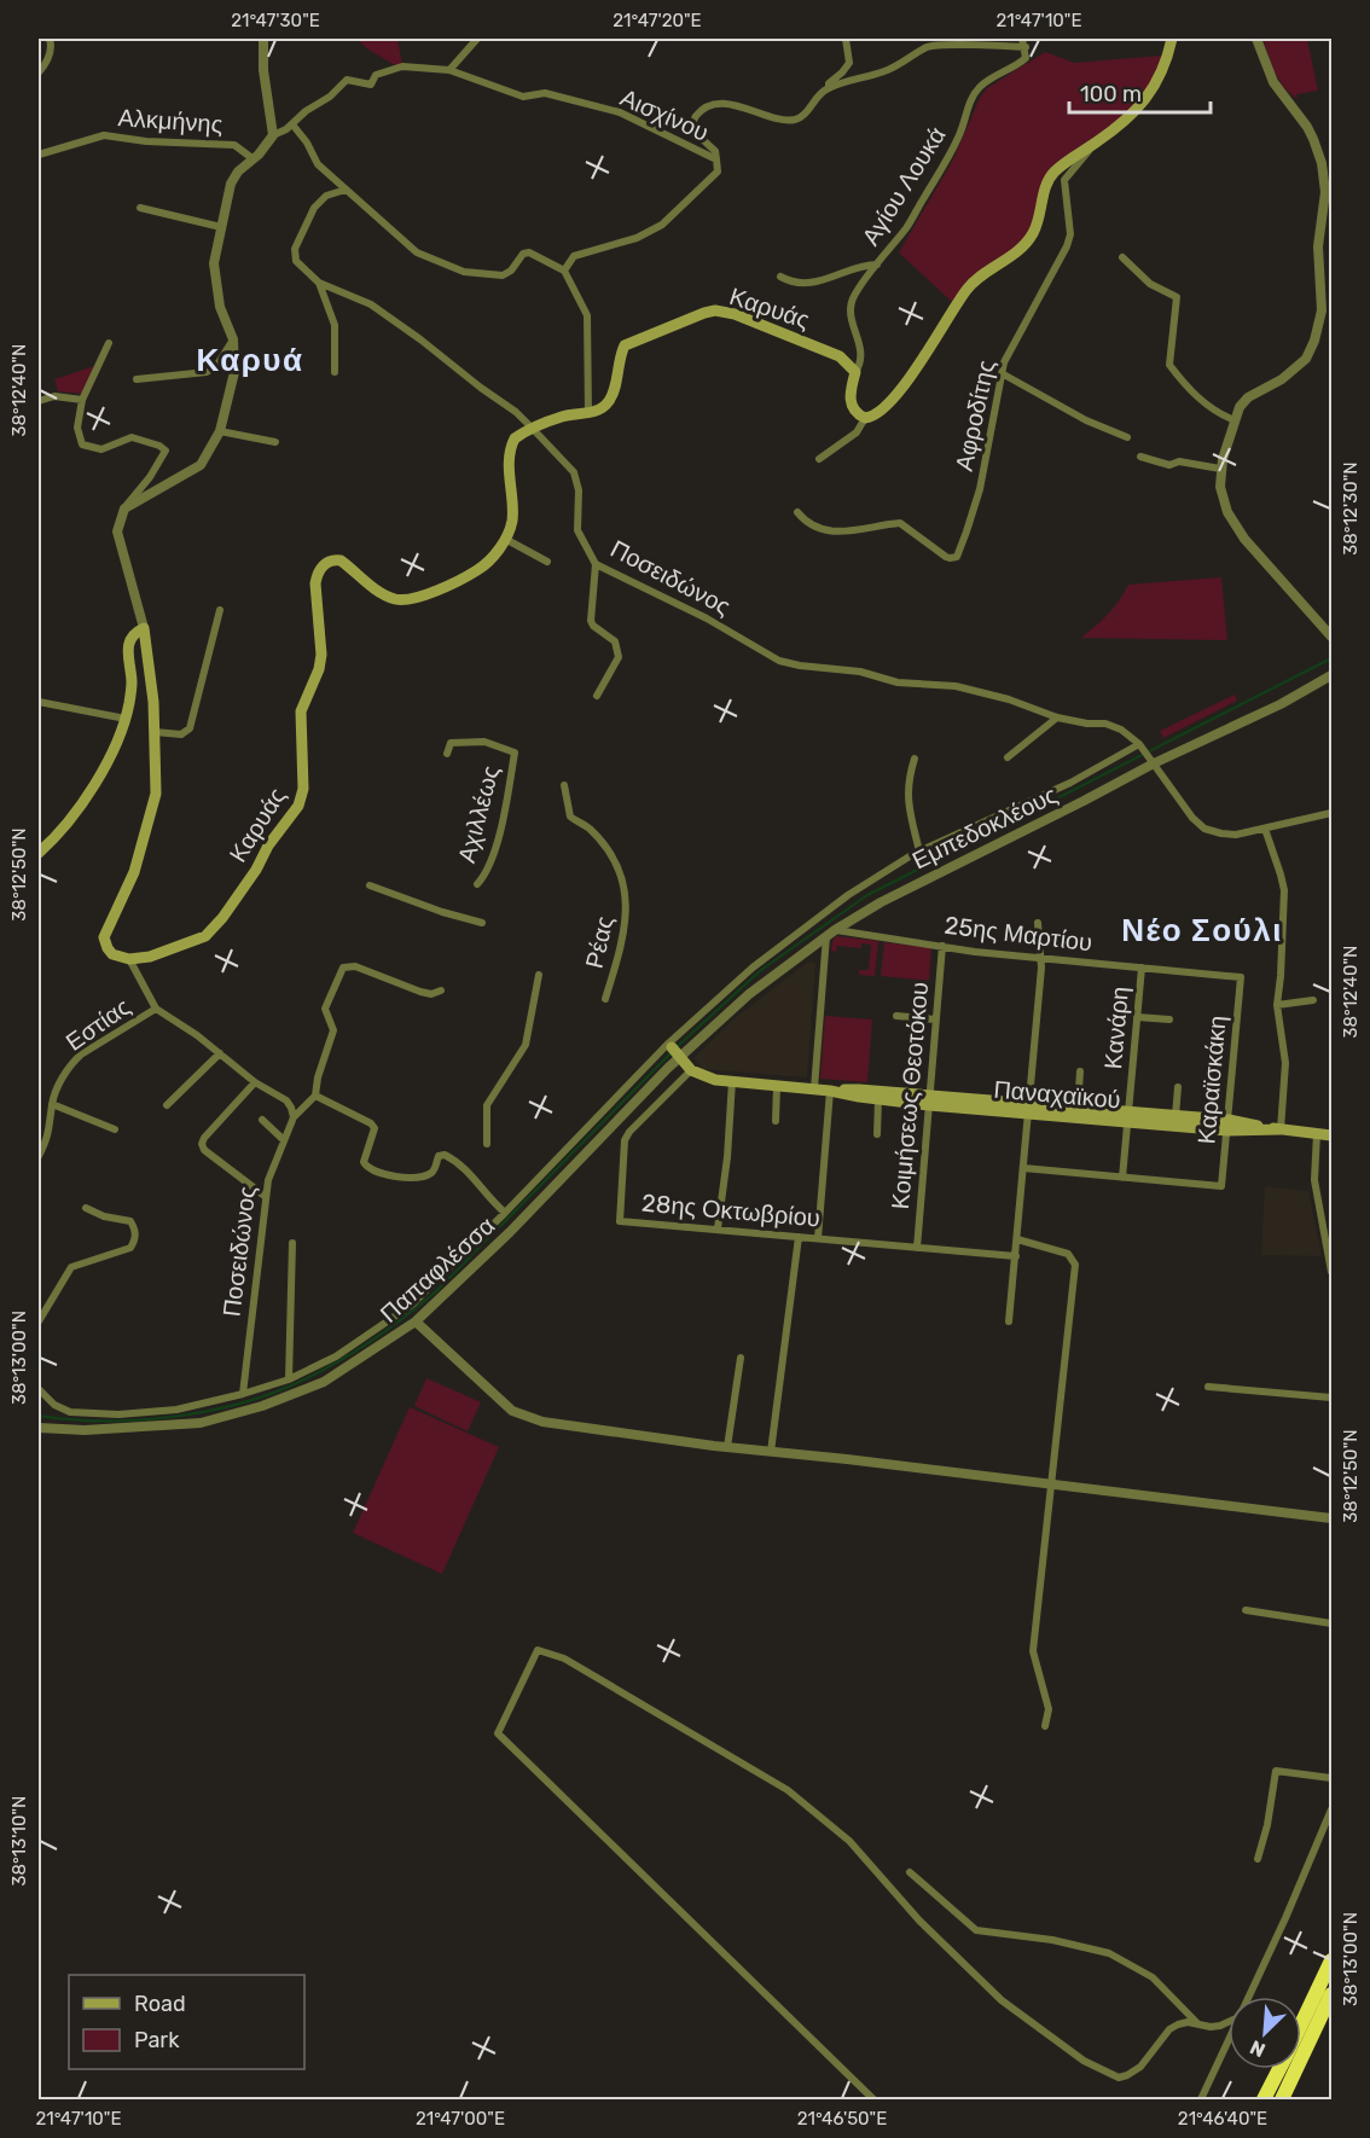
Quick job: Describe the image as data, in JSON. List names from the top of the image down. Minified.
{"streets":{"main road":["Καρυάς","Παναχαϊκού"],"street":["Αισχίνου","Αλκμήνης","Αγίου Λουκά","Αφροδίτης","Ποσειδώνος","Αχιλλέως","Εμπεδοκλέους","25ης Μαρτίου","Ρέας","Εστίας","Κανάρη","Καραϊσκάκη","Κοιμήσεως Θεοτόκου","28ης Οκτωβρίου","Παπαφλέσσα"]},"crossings":[["Αγίου Λουκά","Καρυάς"],["Καρυάς","Ποσειδώνος"],["Εμπεδοκλέους","25ης Μαρτίου"],["Εμπεδοκλέους","Παπαφλέσσα"],["25ης Μαρτίου","Κανάρη"],["25ης Μαρτίου","Καραϊσκάκη"],["25ης Μαρτίου","Κοιμήσεως Θεοτόκου"],["Κανάρη","Καραϊσκάκη"],["Κανάρη","Παναχαϊκού"],["Καραϊσκάκη","Παναχαϊκού"],["Παναχαϊκού","Κοιμήσεως Θεοτόκου"],["Παναχαϊκού","28ης Οκτωβρίου"],["Κοιμήσεως Θεοτόκου","28ης Οκτωβρίου"]],"districts":["Καρυά","Νέο Σούλι"],"legend":["Road","Park"],"scale_bar":"100 m","north":"bottom left","coordinates":["21°47'30\"E","21°47'20\"E","21°47'10\"E","38°12'40\"N","38°12'30\"N","38°12'50\"N","38°13'00\"N","38°13'10\"N","21°47'00\"E","21°46'50\"E","21°46'40\"E"]}
